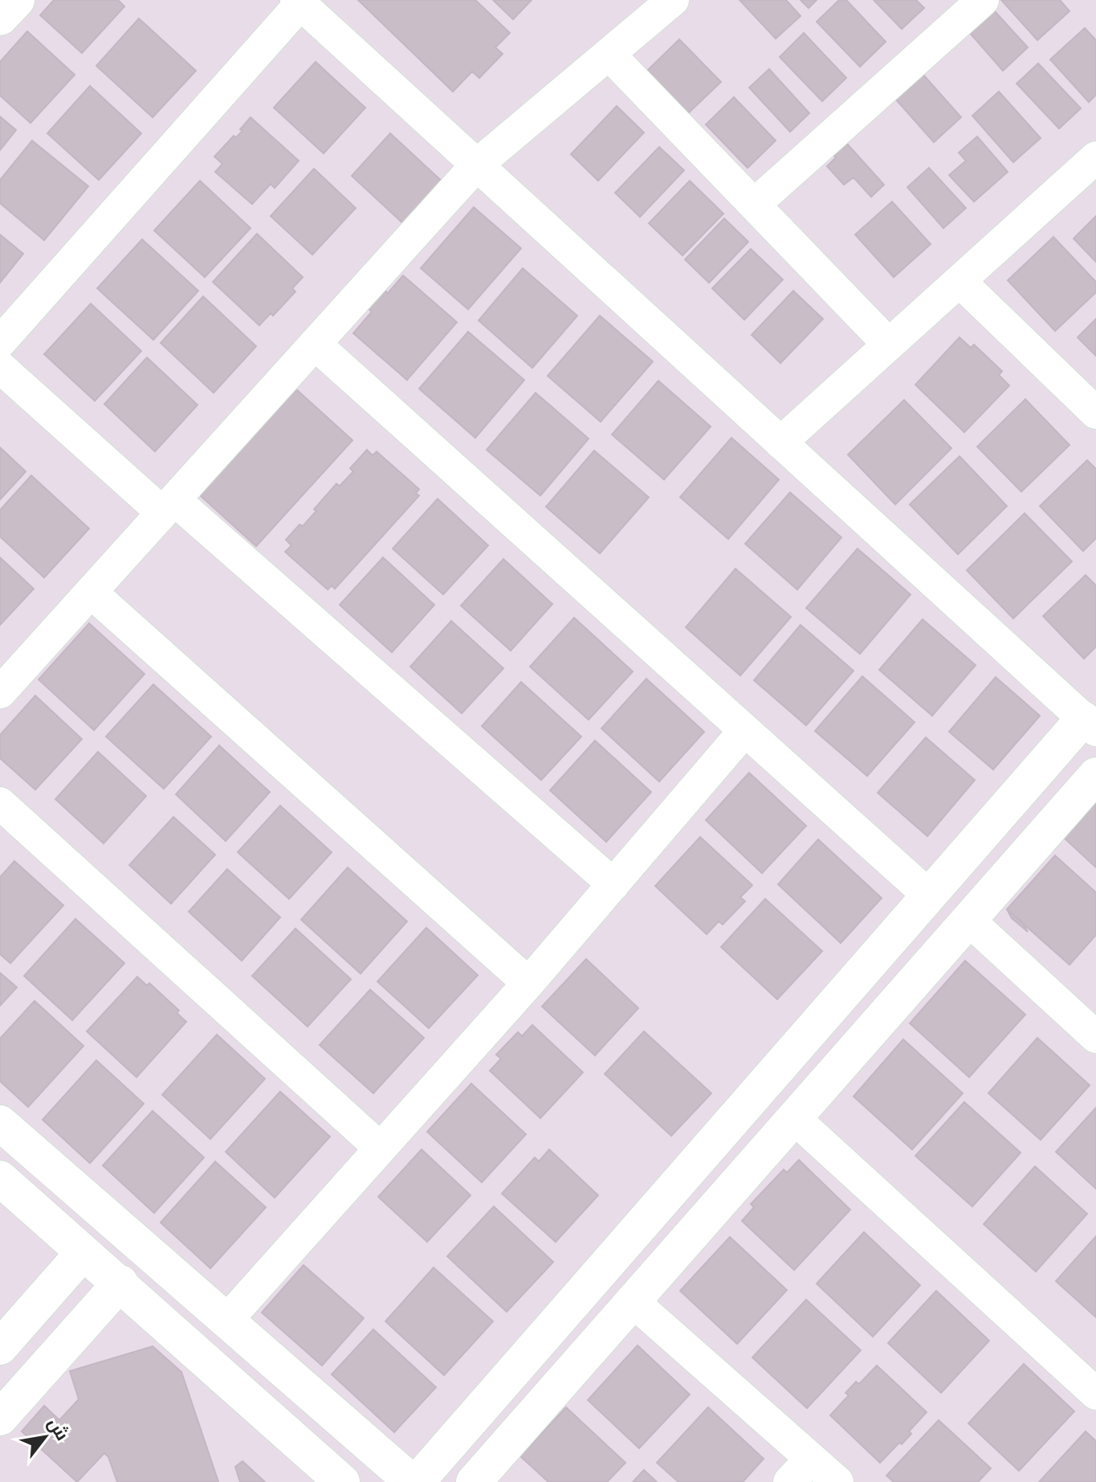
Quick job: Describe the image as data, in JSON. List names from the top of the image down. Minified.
{"north":"top right"}
